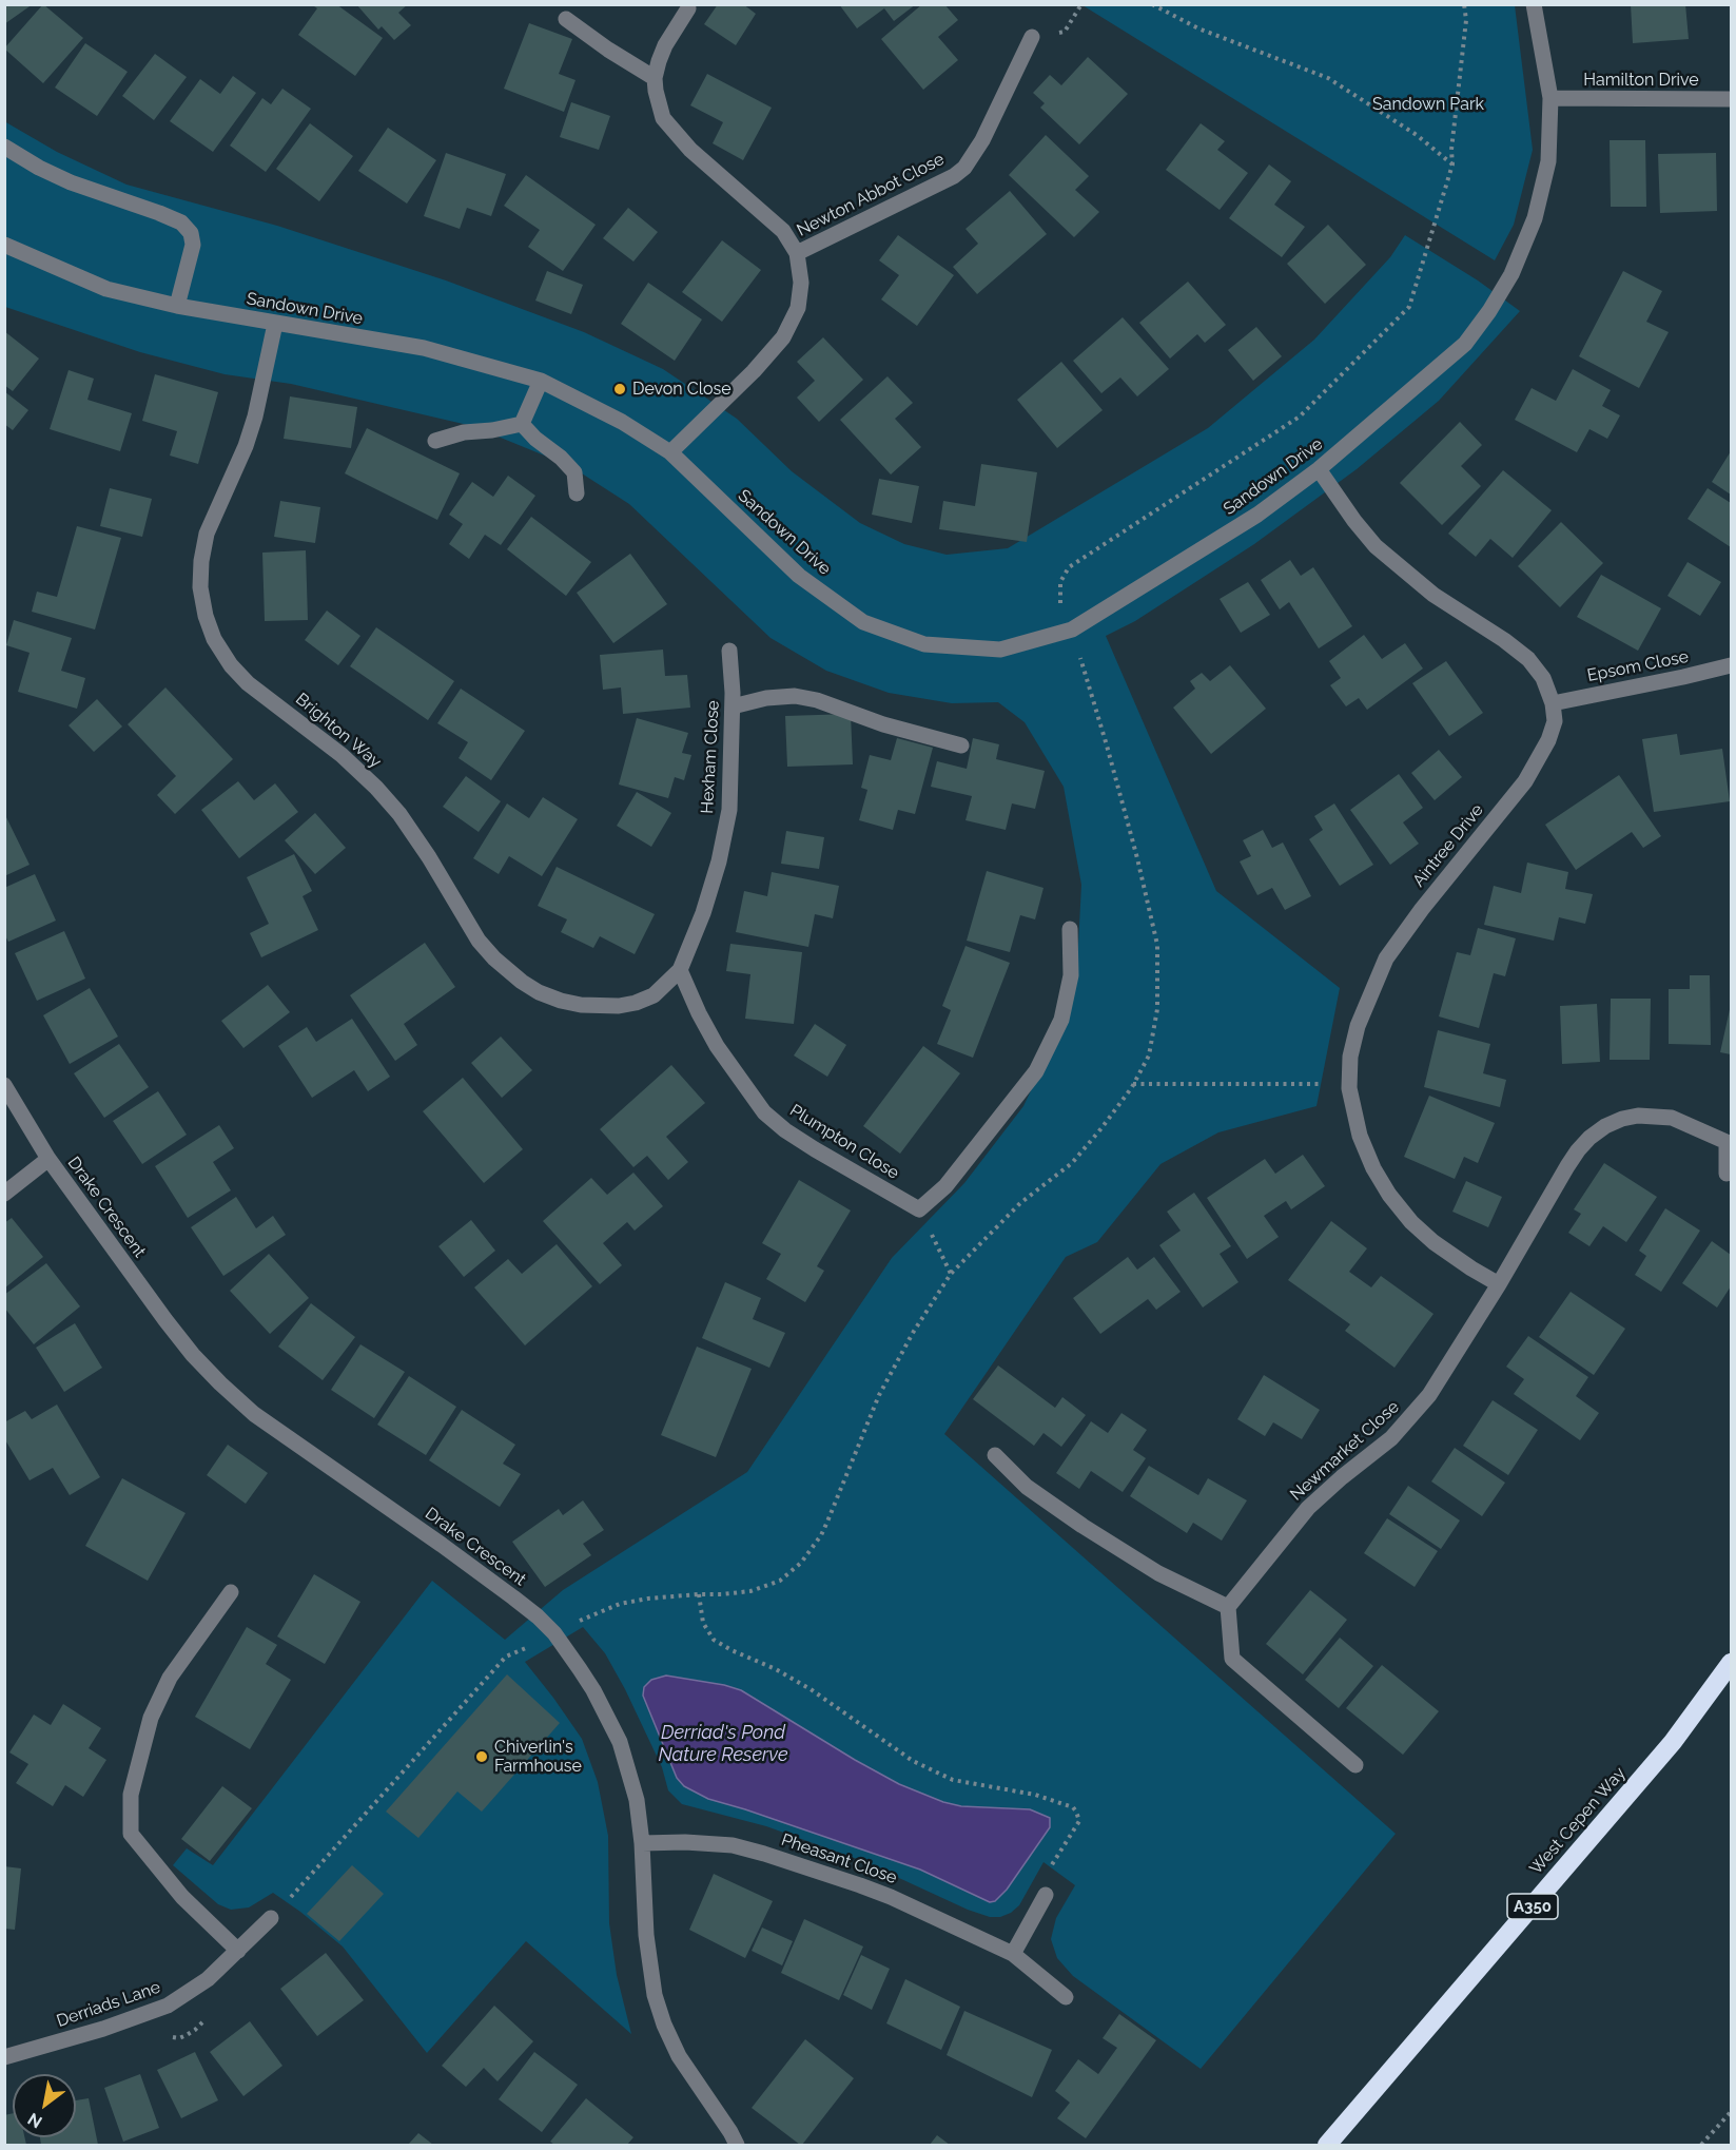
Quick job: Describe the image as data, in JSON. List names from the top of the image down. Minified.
{"streets":{"highway":["West Cepen Way","A350"],"street":["Hamilton Drive","Newton Abbot Close","Sandown Drive","Epsom Close","Brighton Way","Hexham Close","Aintree Drive","Plumpton Close","Drake Crescent","Newmarket Close","Pheasant Close","Derriads Lane"]},"crossings":[["Hamilton Drive","Sandown Drive"],["Sandown Drive","Brighton Way"],["Sandown Drive","Aintree Drive"],["Epsom Close","Aintree Drive"],["Brighton Way","Hexham Close"],["Brighton Way","Plumpton Close"],["Hexham Close","Plumpton Close"],["Aintree Drive","Newmarket Close"],["Drake Crescent","Pheasant Close"]],"water":["Derriad's Pond Nature Reserve"],"parks":["Sandown Park"],"places":["Devon Close","Chiverlin's Farmhouse"],"north":"bottom left"}
